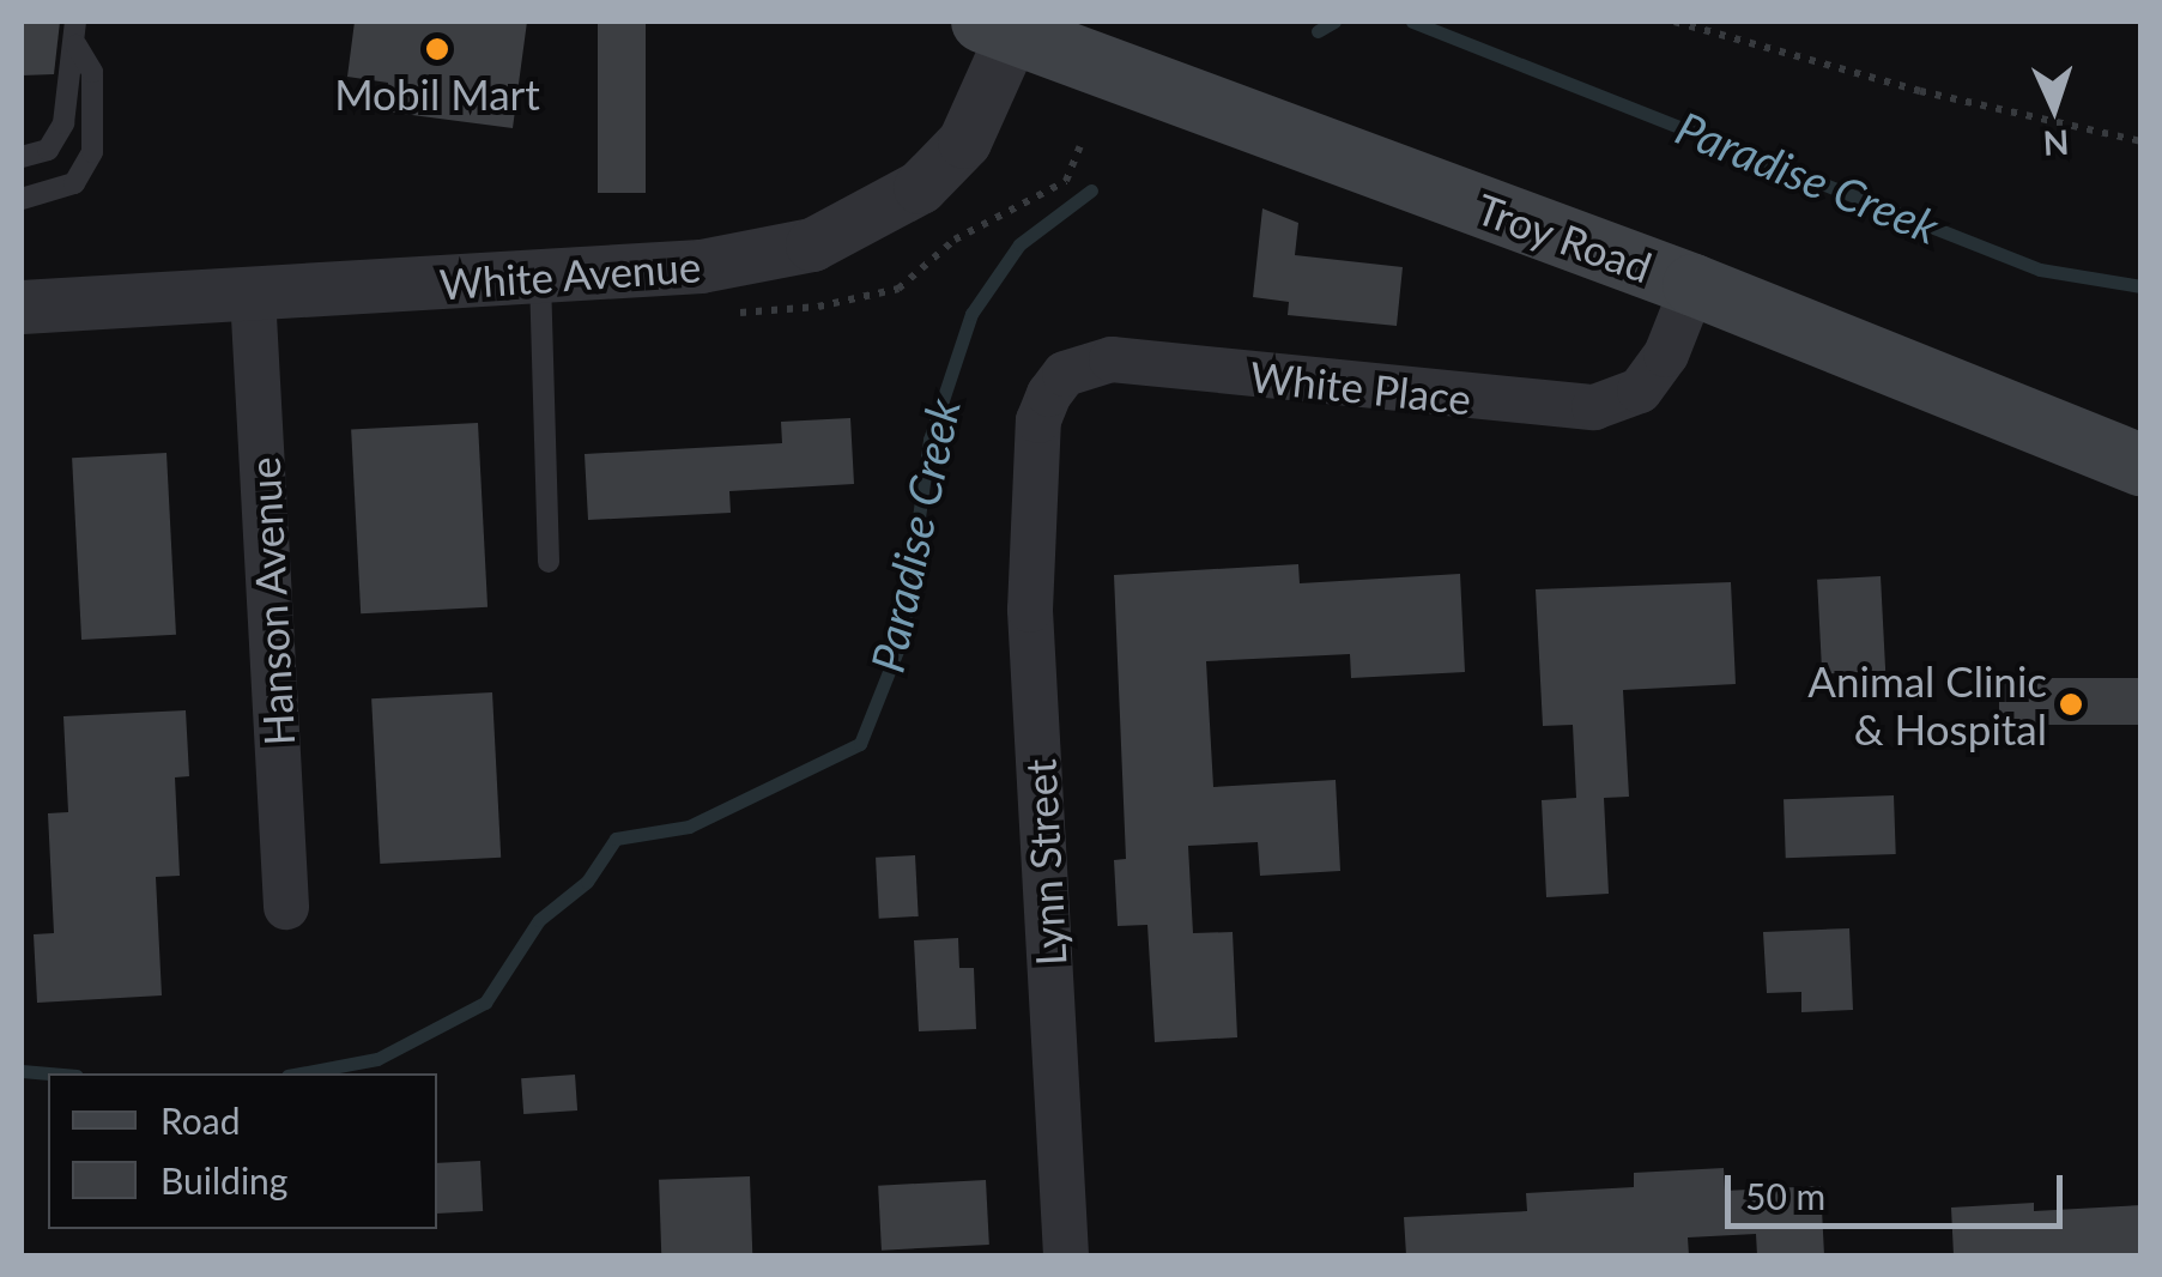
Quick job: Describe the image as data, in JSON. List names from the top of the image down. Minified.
{"streets":{"main road":["Troy Road"],"street":["White Avenue","White Place","Hanson Avenue","Lynn Street"]},"crossings":[["Troy Road","White Avenue"],["Troy Road","White Place"],["White Avenue","Hanson Avenue"],["White Place","Lynn Street"]],"water":["Paradise Creek"],"places":["Mobil Mart","Animal Clinic & Hospital"],"legend":["Road","Building"],"scale_bar":"50 m","north":"bottom"}
